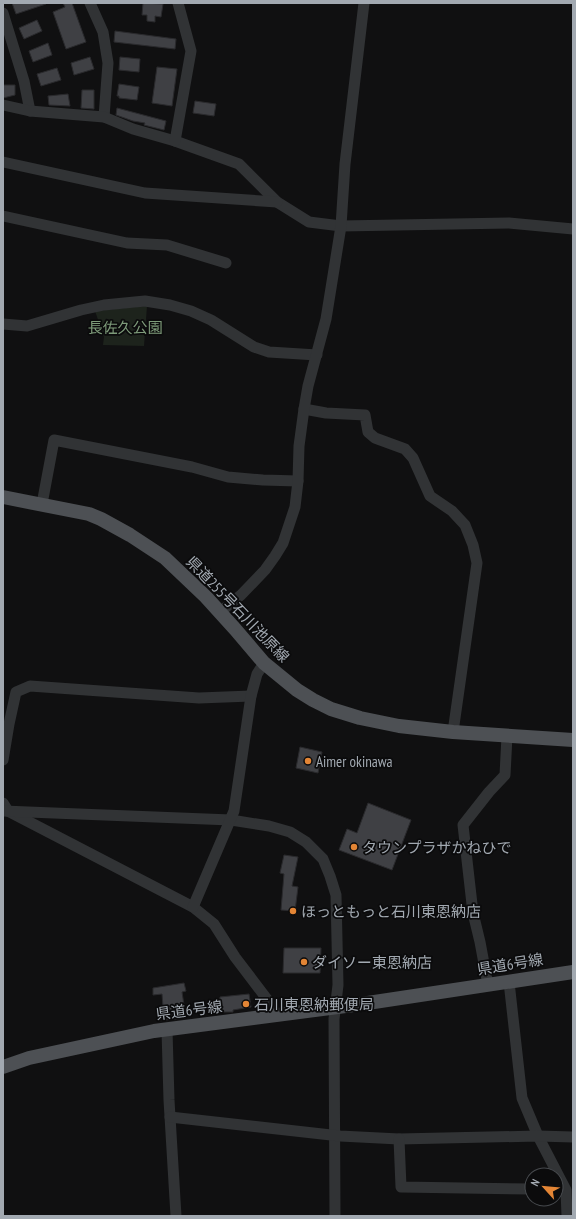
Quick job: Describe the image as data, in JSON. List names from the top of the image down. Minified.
{"streets":{"main road":["県道255号石川池原線","県道6号線"]},"parks":["長佐久公園"],"places":["Aimer okinawa","タウンプラザかねひで","ほっともっと石川東恩納店","ダイソー東恩納店","石川東恩納郵便局"],"north":"top left"}
